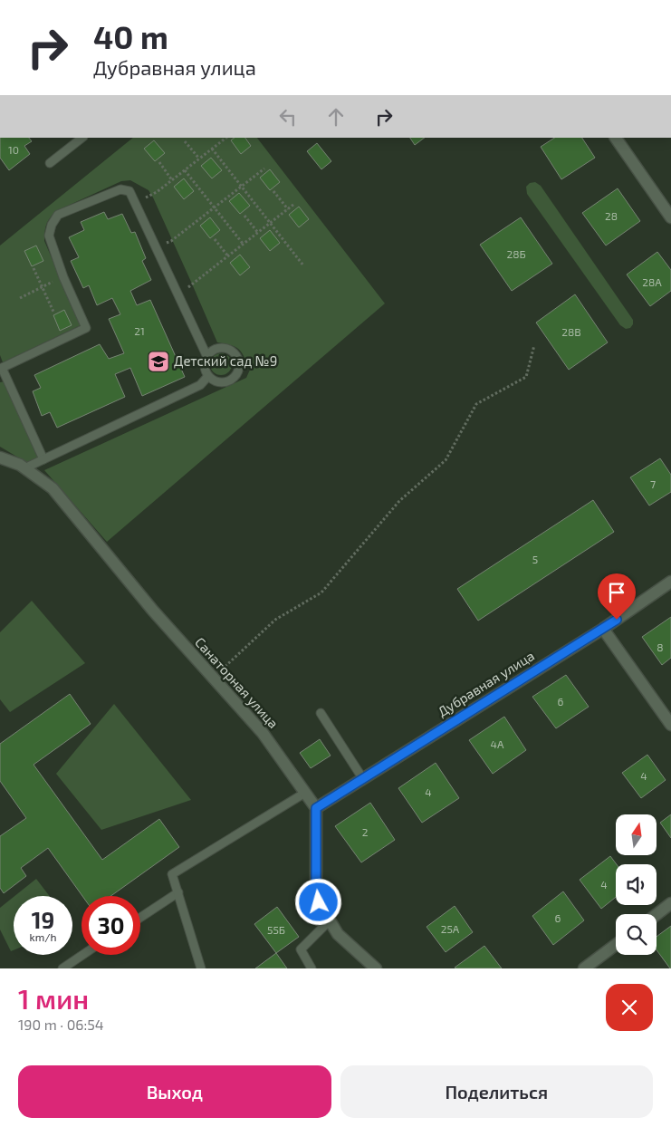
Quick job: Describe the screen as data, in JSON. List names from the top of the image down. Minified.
{"streets":{"street":["Санаторная улица","Дубравная улица"]},"crossings":[["Санаторная улица","Дубравная улица"]],"places":{"school or university":["Детский сад №9"]},"house_numbers":["10","28","28Б","28А","21","28В","7","5","8","6","4А","4","4","2","4","6","25А","55Б"],"north":"top","page":{"turn":["40 m","Дубравная улица"],"speed":"19 km/h","limit":"30","heading":["1 мин","190 m · 06:54"],"buttons":["Выход","Поделиться"]}}
